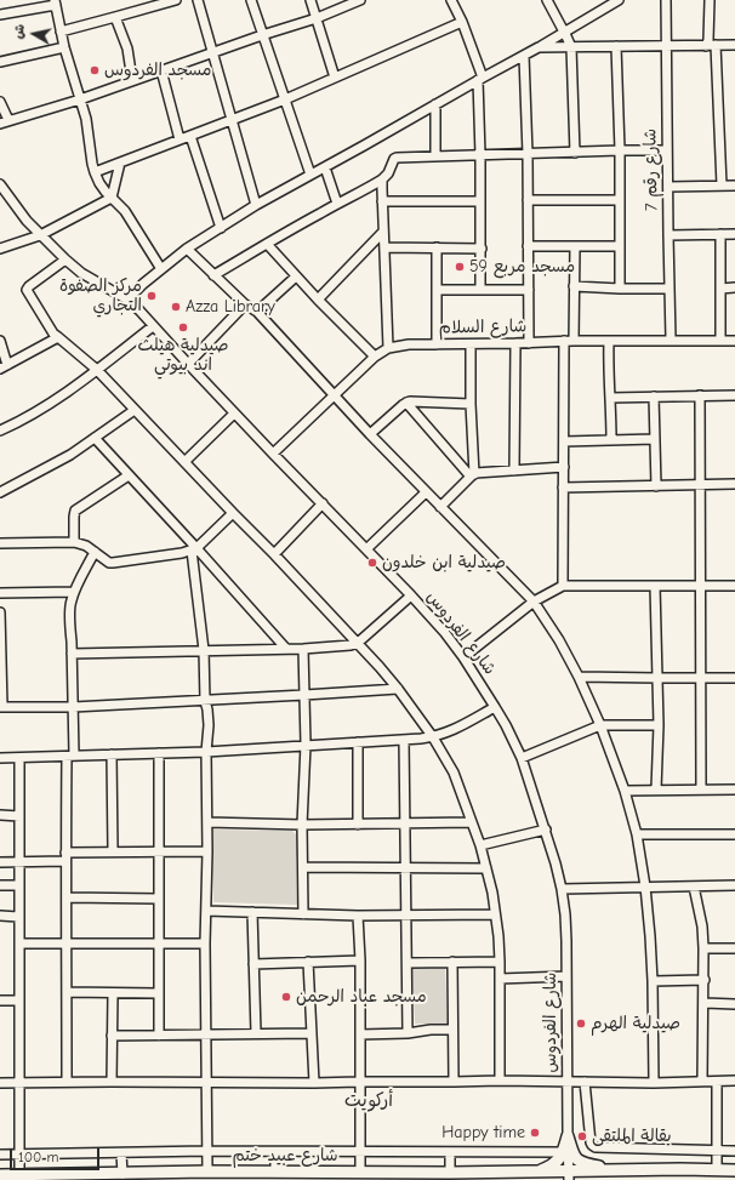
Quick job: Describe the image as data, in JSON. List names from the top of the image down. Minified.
{"streets":{"main road":["شارع عبيد ختم"],"street":["شارع رقم 7","شارع السلام","شارع الفردوس"]},"crossings":[["شارع رقم 7","شارع السلام"],["شارع السلام","شارع الفردوس"],["شارع الفردوس","شارع عبيد ختم"]],"districts":["أركويت"],"places":["مسجد الفردوس","مسجد مربع 59","مركز الصفوة التجاري","Azza Library","صيدلية هيلث اند بيوتي","صيدلية ابن خلدون","مسجد عباد الرحمن","صيدلية الهرم","Happy time","بقالة الملتقى"],"scale_bar":"100 m","north":"left"}
